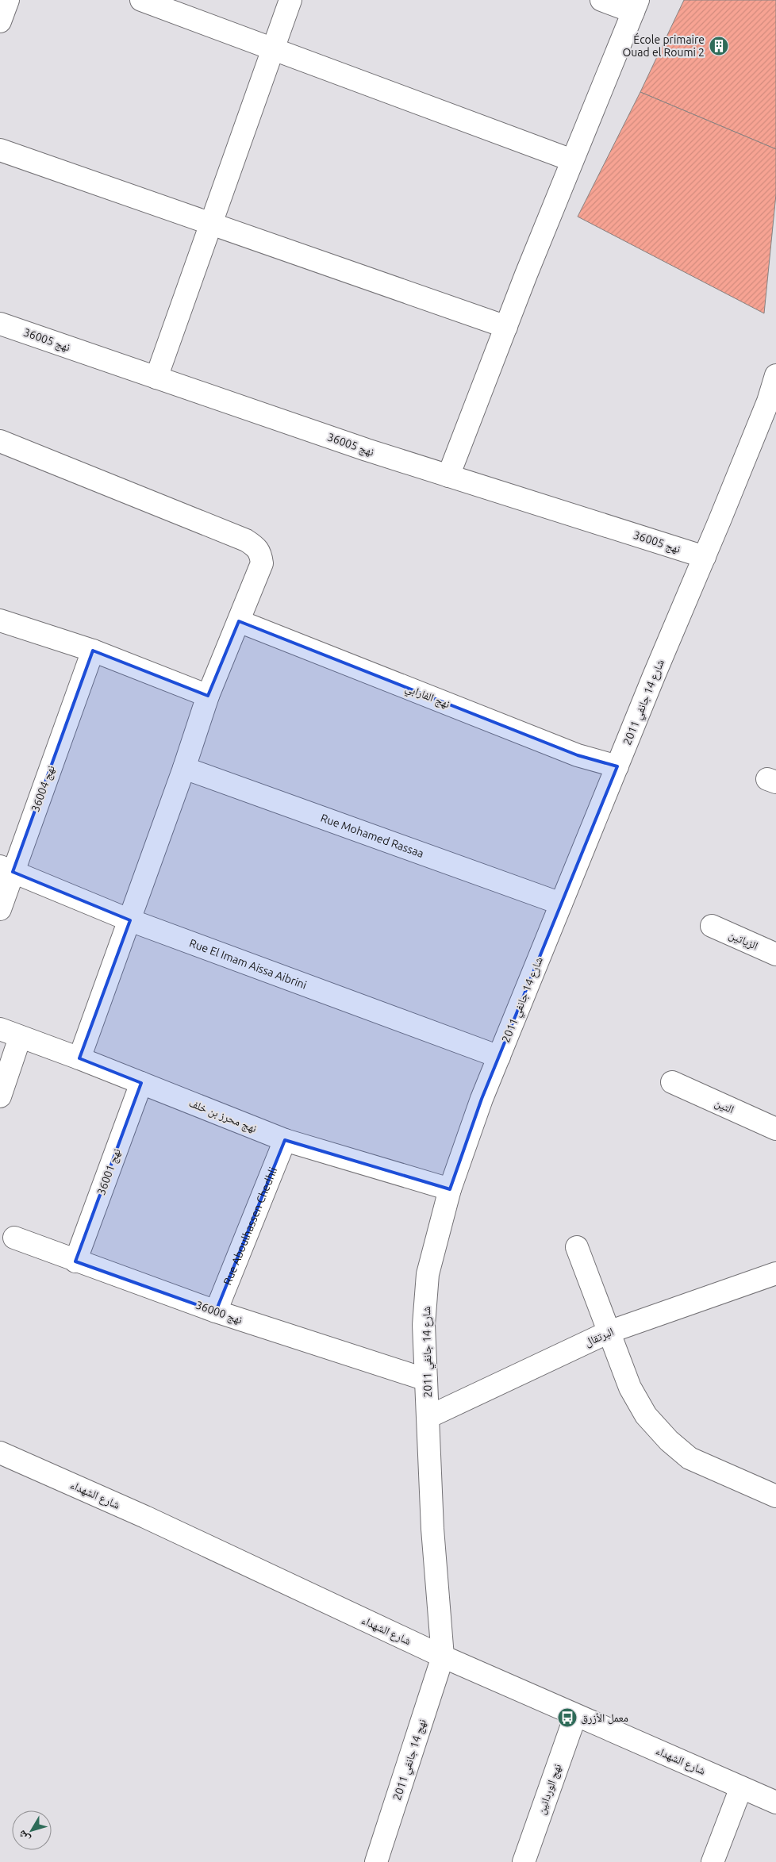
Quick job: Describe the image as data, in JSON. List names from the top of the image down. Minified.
{"streets":{"street":["نهج 36005","نهج الفارابي","شارع 14 جانفي 2011","نهج 36004","Rue Mohamed Rassaa","الزياتين","Rue El Imam Aissa Aibrini","التين","نهج محرز بن خلف","نهج 36001","Rue Aboulhassen Chedhli","نهج 36000","البرتقال","شارع الشهداء","نهج 14 جانفي 2011","نهج الوردانين"]},"crossings":[["نهج 36005","شارع 14 جانفي 2011"],["نهج الفارابي","شارع 14 جانفي 2011"],["شارع 14 جانفي 2011","Rue Mohamed Rassaa"],["شارع 14 جانفي 2011","Rue El Imam Aissa Aibrini"],["شارع 14 جانفي 2011","نهج محرز بن خلف"],["شارع 14 جانفي 2011","نهج 36000"],["شارع 14 جانفي 2011","البرتقال"],["شارع 14 جانفي 2011","شارع الشهداء"],["شارع 14 جانفي 2011","نهج 14 جانفي 2011"],["نهج 36004","Rue El Imam Aissa Aibrini"],["نهج محرز بن خلف","نهج 36001"],["نهج محرز بن خلف","Rue Aboulhassen Chedhli"],["نهج 36001","نهج 36000"],["Rue Aboulhassen Chedhli","نهج 36000"],["شارع الشهداء","نهج 14 جانفي 2011"],["شارع الشهداء","نهج الوردانين"]],"places":{"building":["École primaire Ouad el Roumi 2"],"bus stop":["معمل الأزرق"]},"north":"bottom left"}
